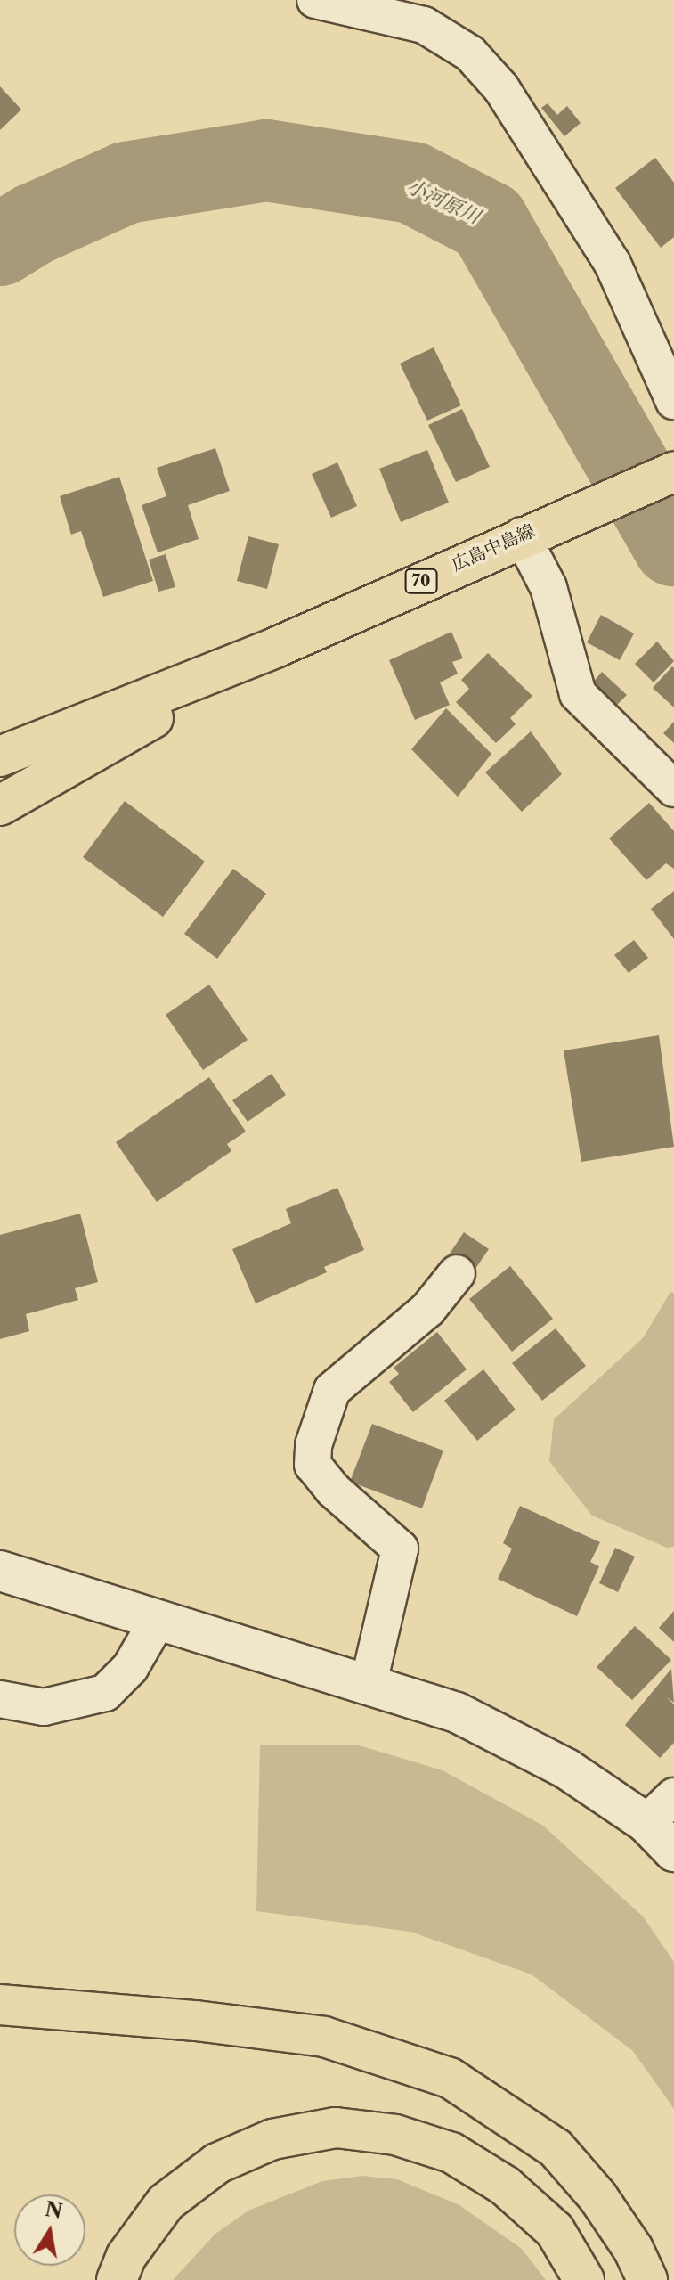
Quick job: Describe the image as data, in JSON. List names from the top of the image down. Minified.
{"streets":{"main road":["広島中島線","70"]},"water":["小河原川"],"north":"top"}
